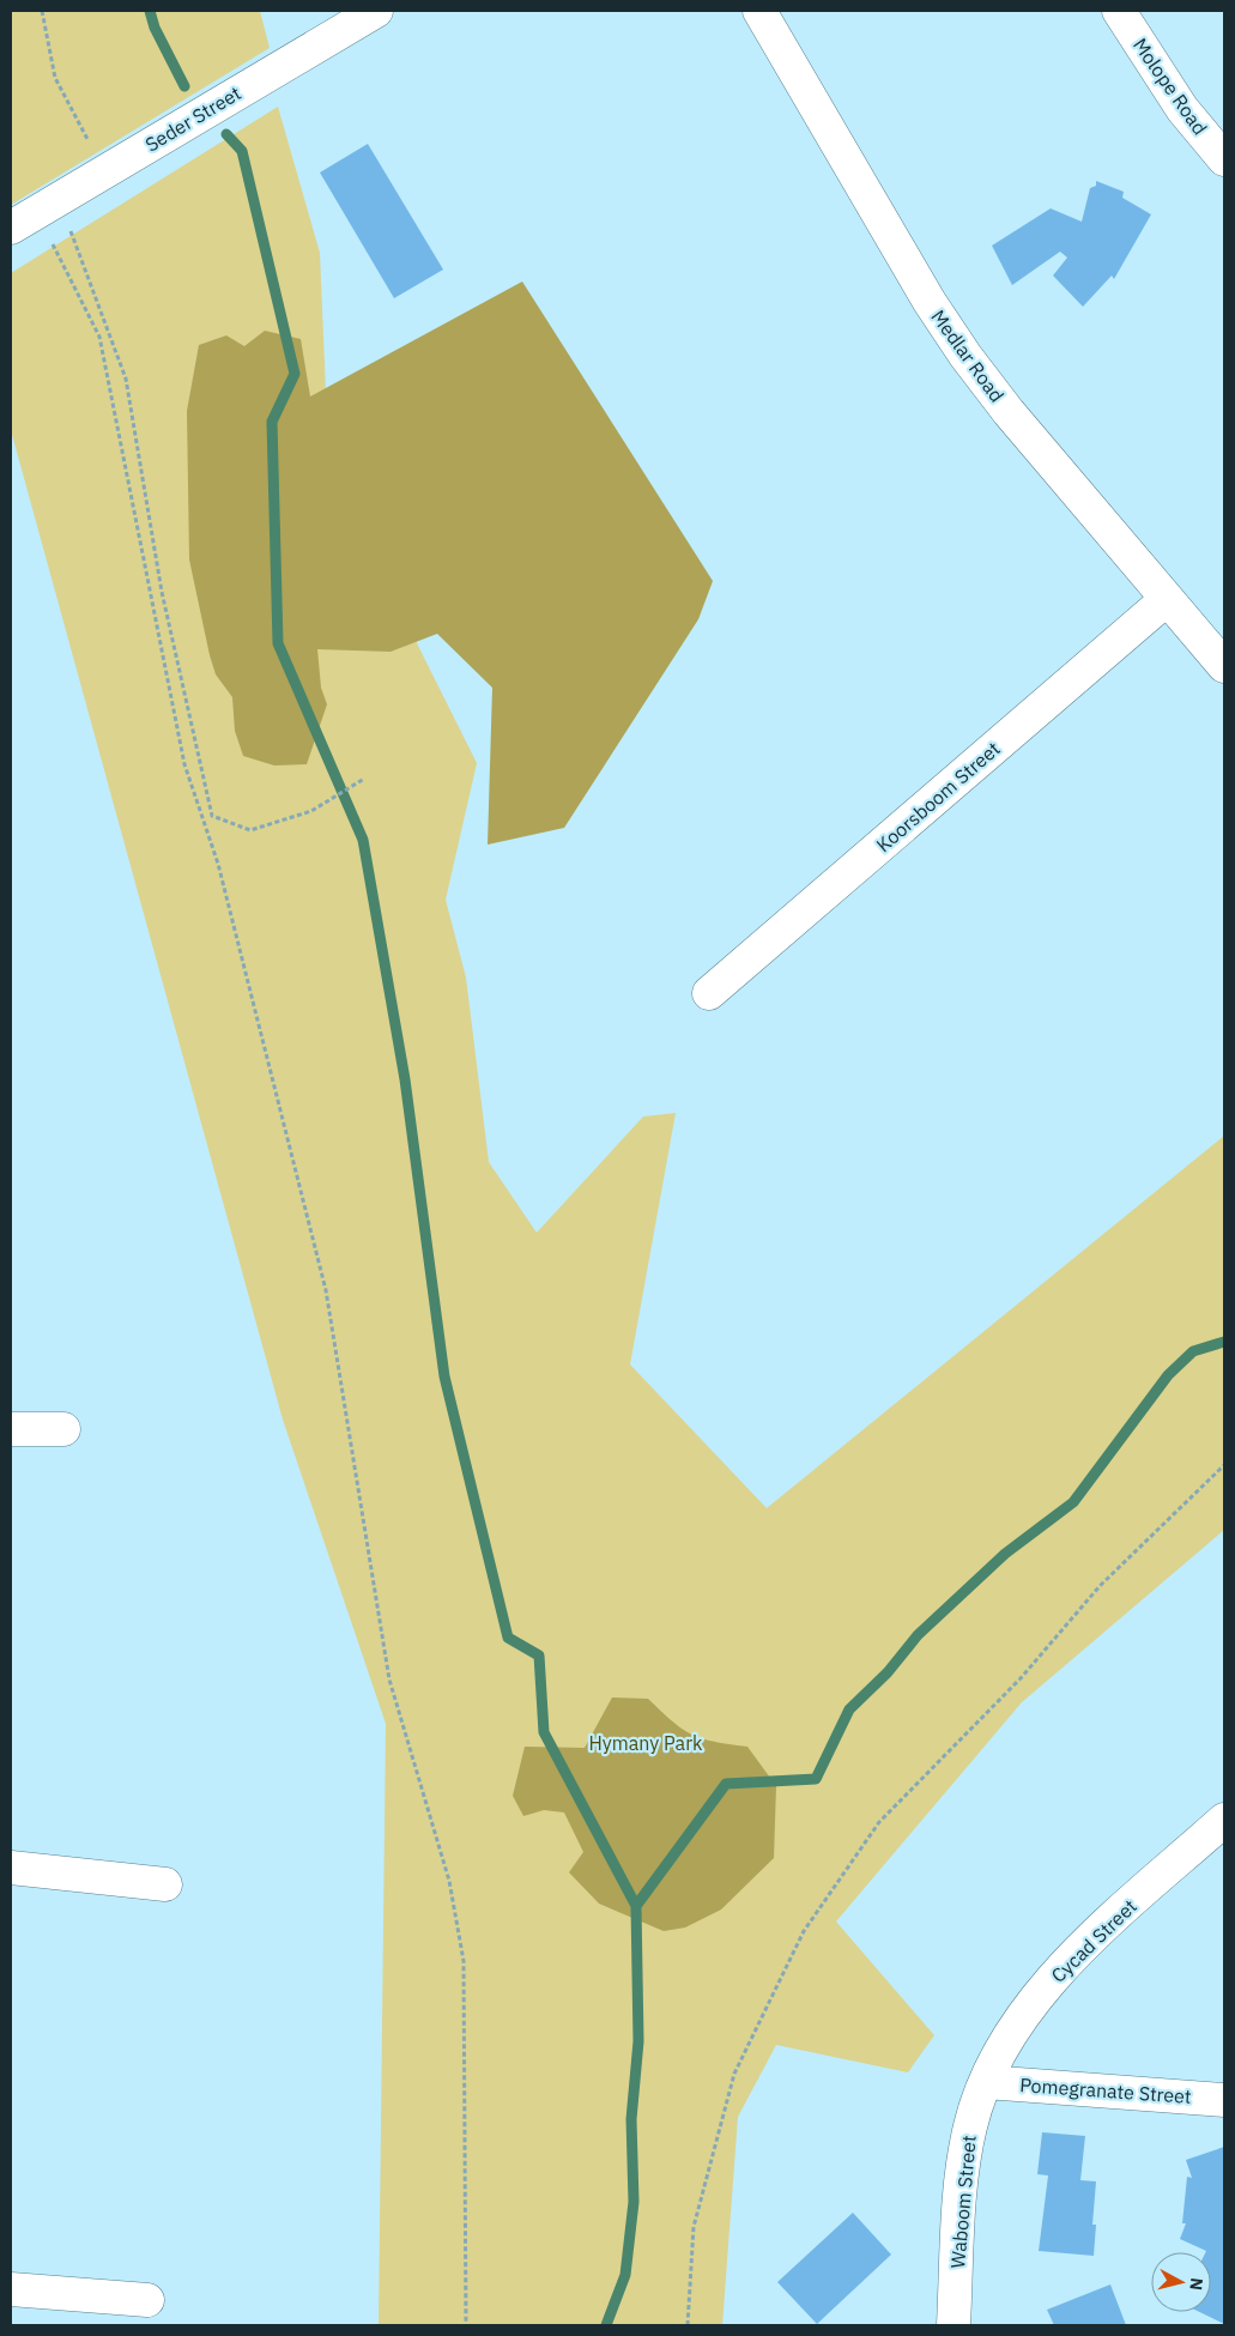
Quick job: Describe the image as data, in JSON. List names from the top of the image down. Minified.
{"streets":{"street":["Molope Road","Seder Street","Medlar Road","Koorsboom Street","Cycad Street","Pomegranate Street","Waboom Street"]},"crossings":[["Medlar Road","Koorsboom Street"],["Cycad Street","Pomegranate Street"],["Cycad Street","Waboom Street"],["Pomegranate Street","Waboom Street"]],"parks":["Hymany Park"],"north":"right"}
